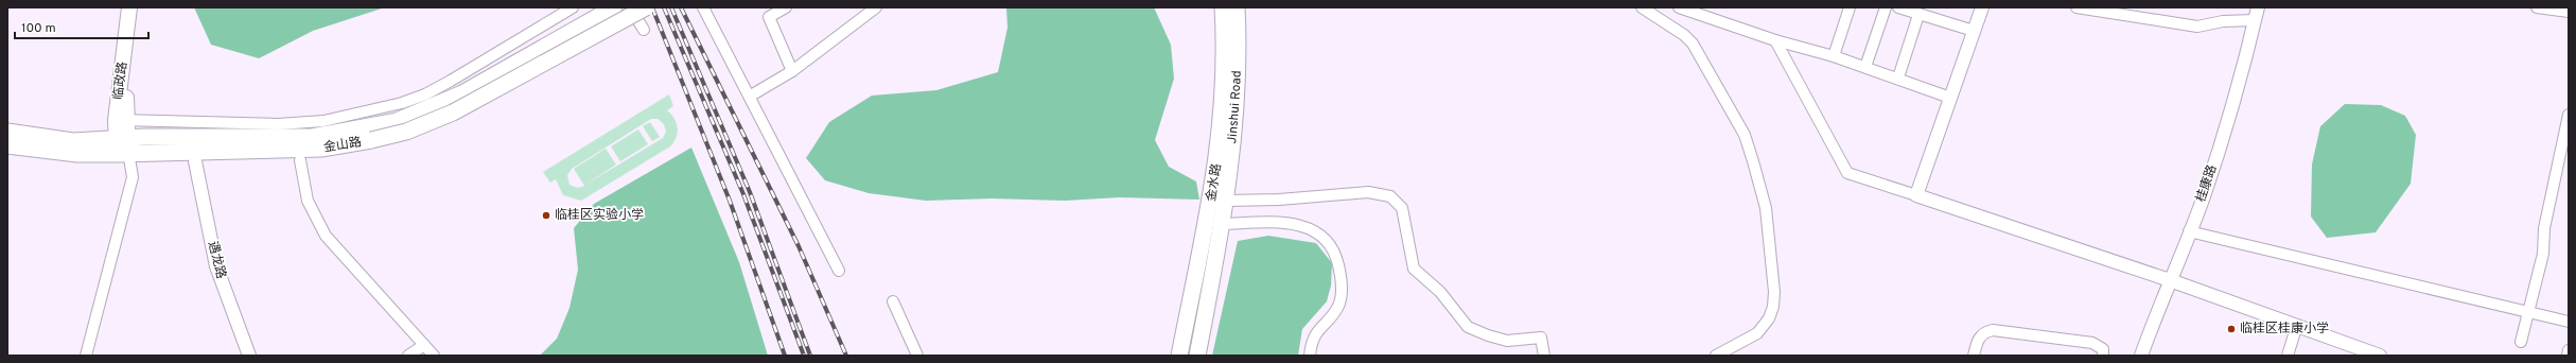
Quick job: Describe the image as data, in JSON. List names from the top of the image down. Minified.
{"streets":{"main road":["临政路","Jinshui Road","金山路","金水路"],"street":["桂康路","遇龙路"]},"crossings":[["临政路","金山路"]],"places":["临桂区实验小学","临桂区桂康小学"],"scale_bar":"100 m"}
